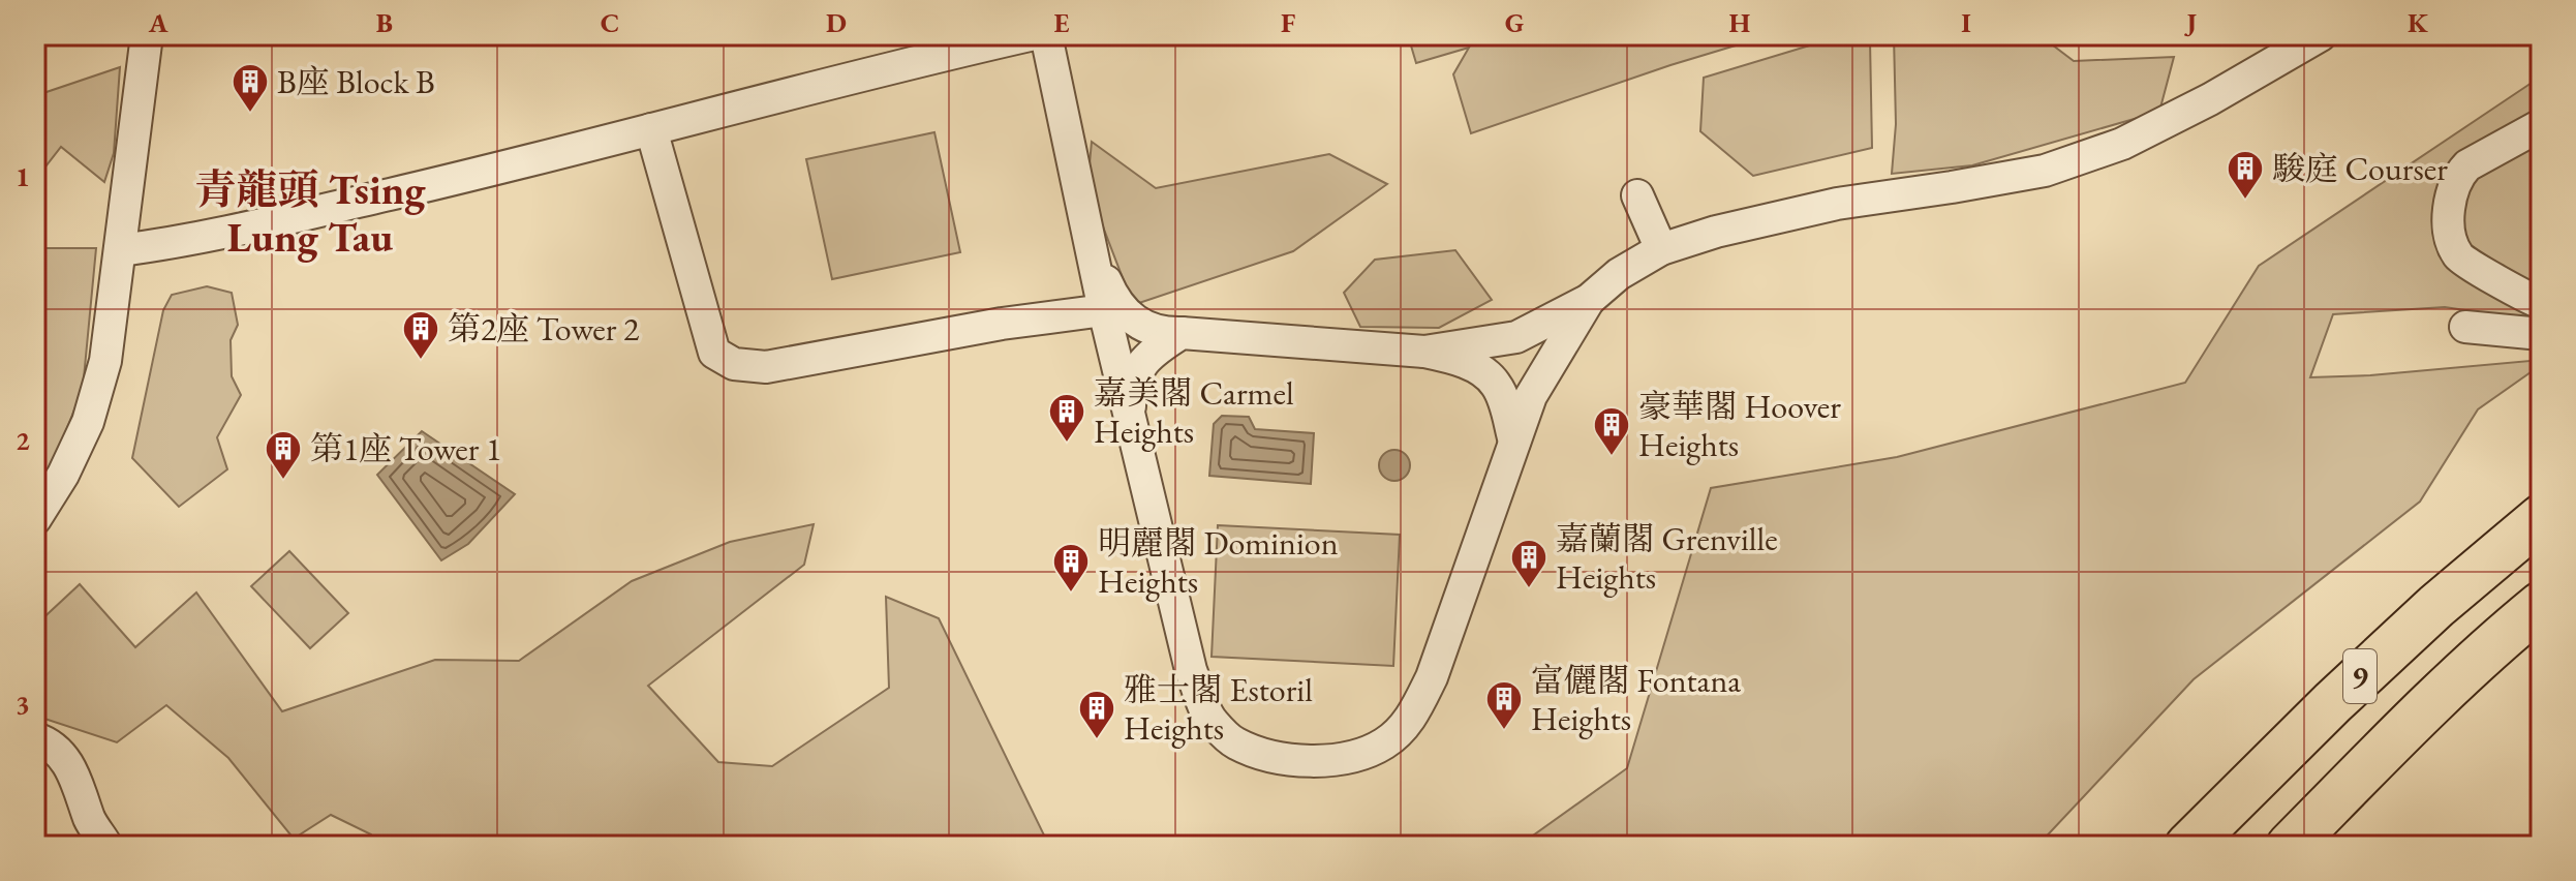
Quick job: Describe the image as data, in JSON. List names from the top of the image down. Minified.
{"streets":{"highway":["9"]},"districts":["青龍頭 Tsing Lung Tau"],"places":{"building":["B座 Block B","駿庭 Courser","第2座 Tower 2","嘉美閣 Carmel Heights","豪華閣 Hoover Heights","第1座 Tower 1","嘉蘭閣 Grenville Heights","明麗閣 Dominion Heights","富儷閣 Fontana Heights","雅士閣 Estoril Heights"]},"grid":{"columns":["A","B","C","D","E","F","G","H","I","J","K"],"rows":["1","2","3"]}}
